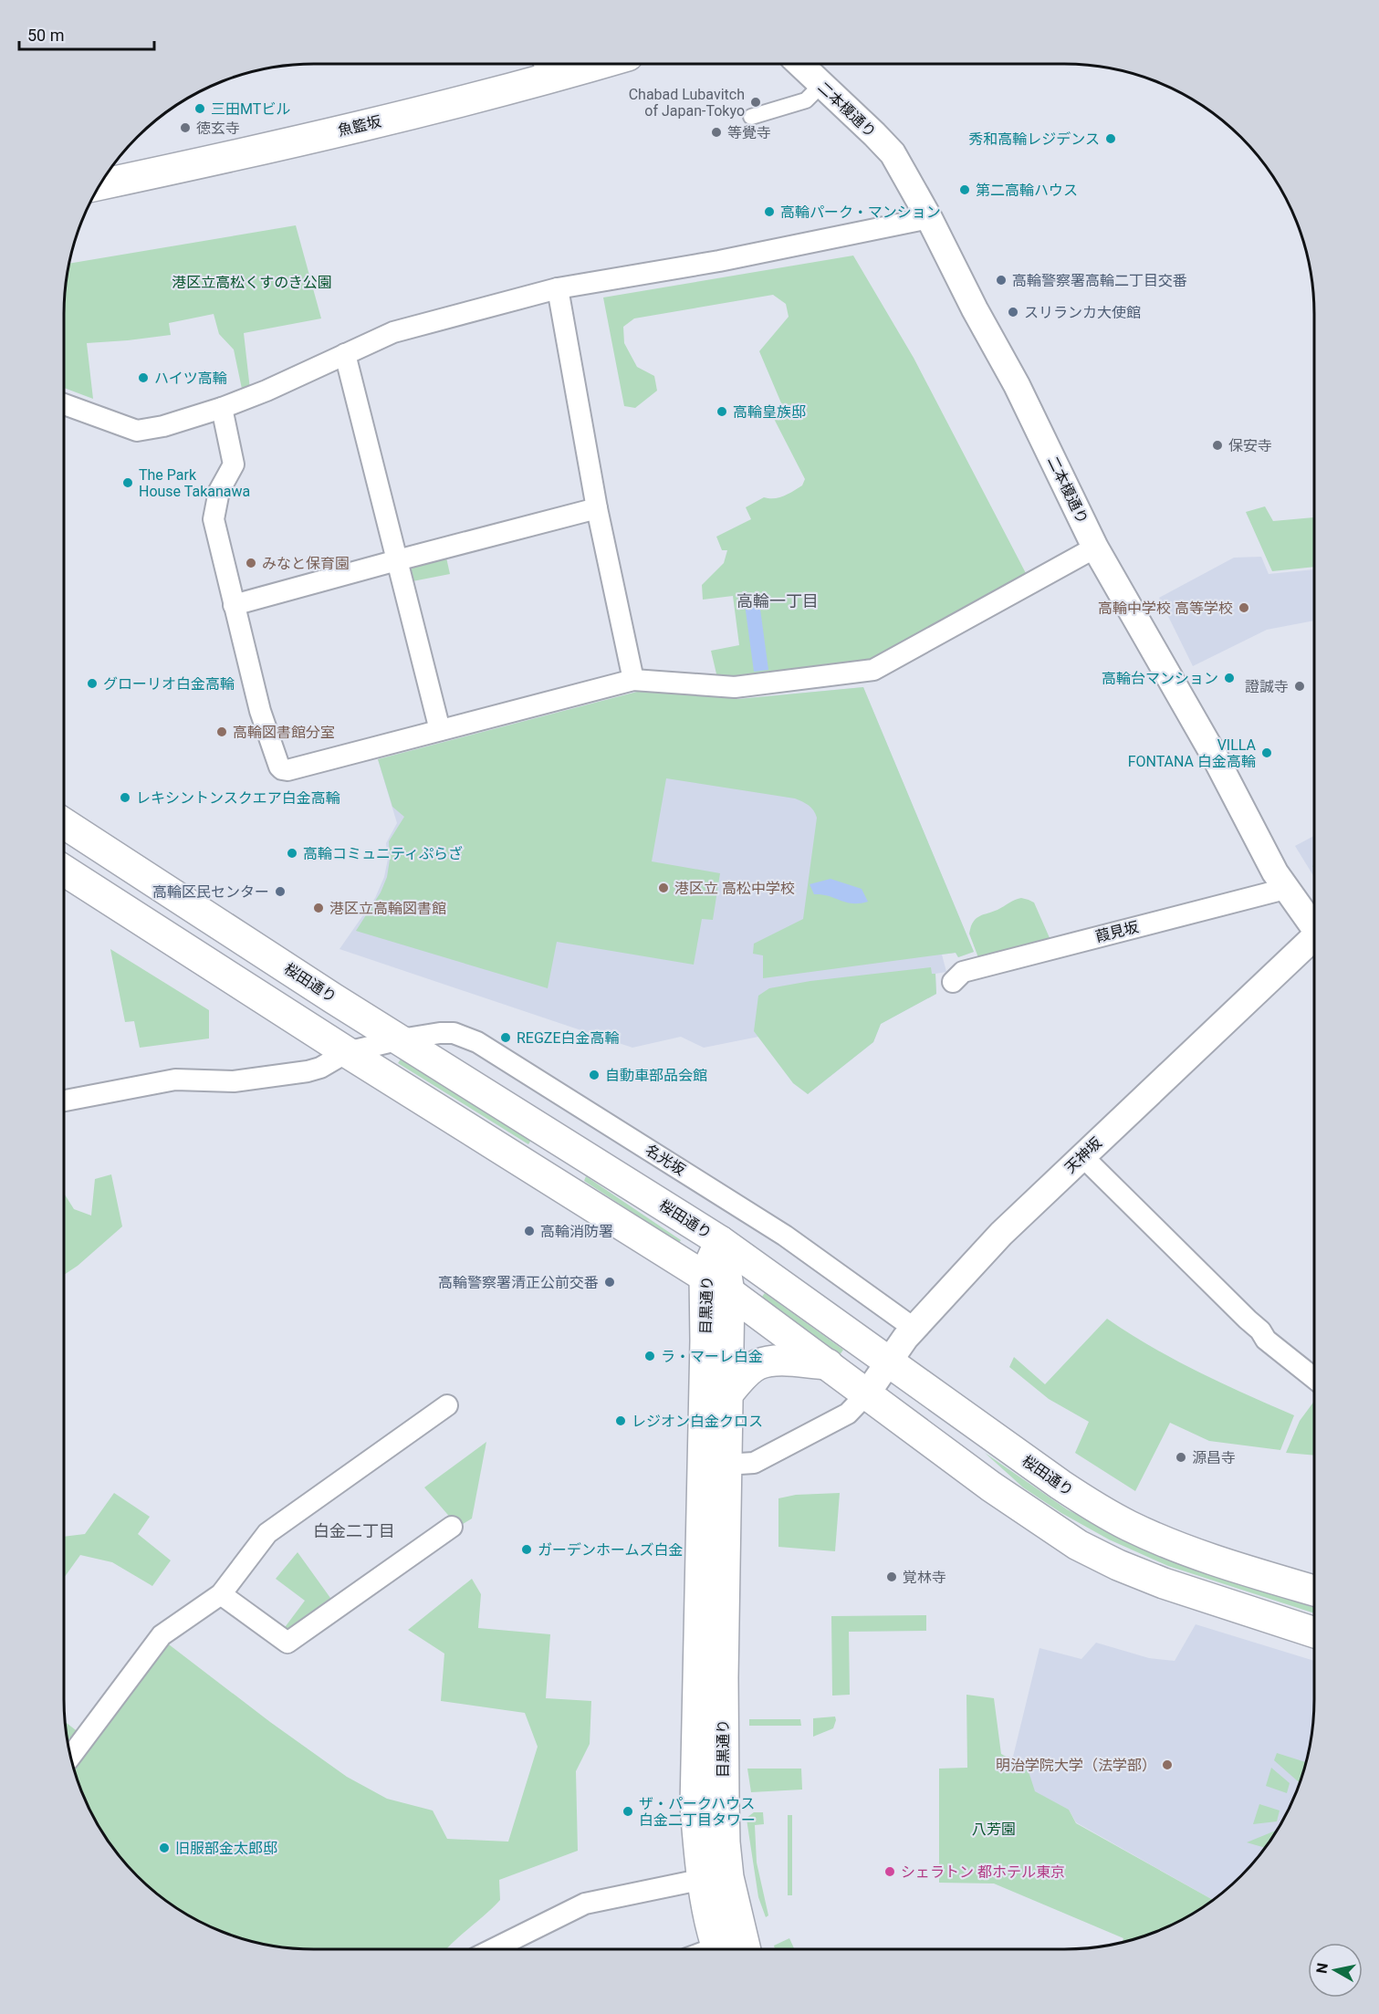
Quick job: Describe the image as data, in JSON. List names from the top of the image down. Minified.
{"streets":{"main road":["魚籃坂","桜田通り","目黒通り"],"street":["二本榎通り","葭見坂","天神坂","名光坂"]},"crossings":[["二本榎通り","葭見坂"],["桜田通り","天神坂"],["桜田通り","名光坂"],["桜田通り","目黒通り"],["天神坂","名光坂"]],"districts":["高輪一丁目","白金二丁目"],"parks":["港区立高松くすのき公園","八芳園"],"places":["Chabad Lubavitch of Japan-Tokyo","三田MTビル","徳玄寺","等覺寺","秀和高輪レジデンス","第二高輪ハウス","高輪パーク・マンション","高輪警察署高輪二丁目交番","スリランカ大使館","ハイツ高輪","高輪皇族邸","保安寺","The Park House Takanawa","みなと保育園","高輪中学校 高等学校","高輪台マンション","グローリオ白金高輪","證誠寺","高輪図書館分室","VILLA FONTANA 白金高輪","レキシントンスクエア白金高輪","高輪コミュニティぷらざ","港区立 高松中学校","高輪区民センター","港区立高輪図書館","REGZE白金高輪","自動車部品会館","高輪消防署","高輪警察署清正公前交番","ラ・マーレ白金","レジオン白金クロス","源昌寺","ガーデンホームズ白金","覚林寺","明治学院大学（法学部）","ザ・パークハウス 白金二丁目タワー","旧服部金太郎邸","シェラトン 都ホテル東京"],"scale_bar":"50 m","north":"left"}
